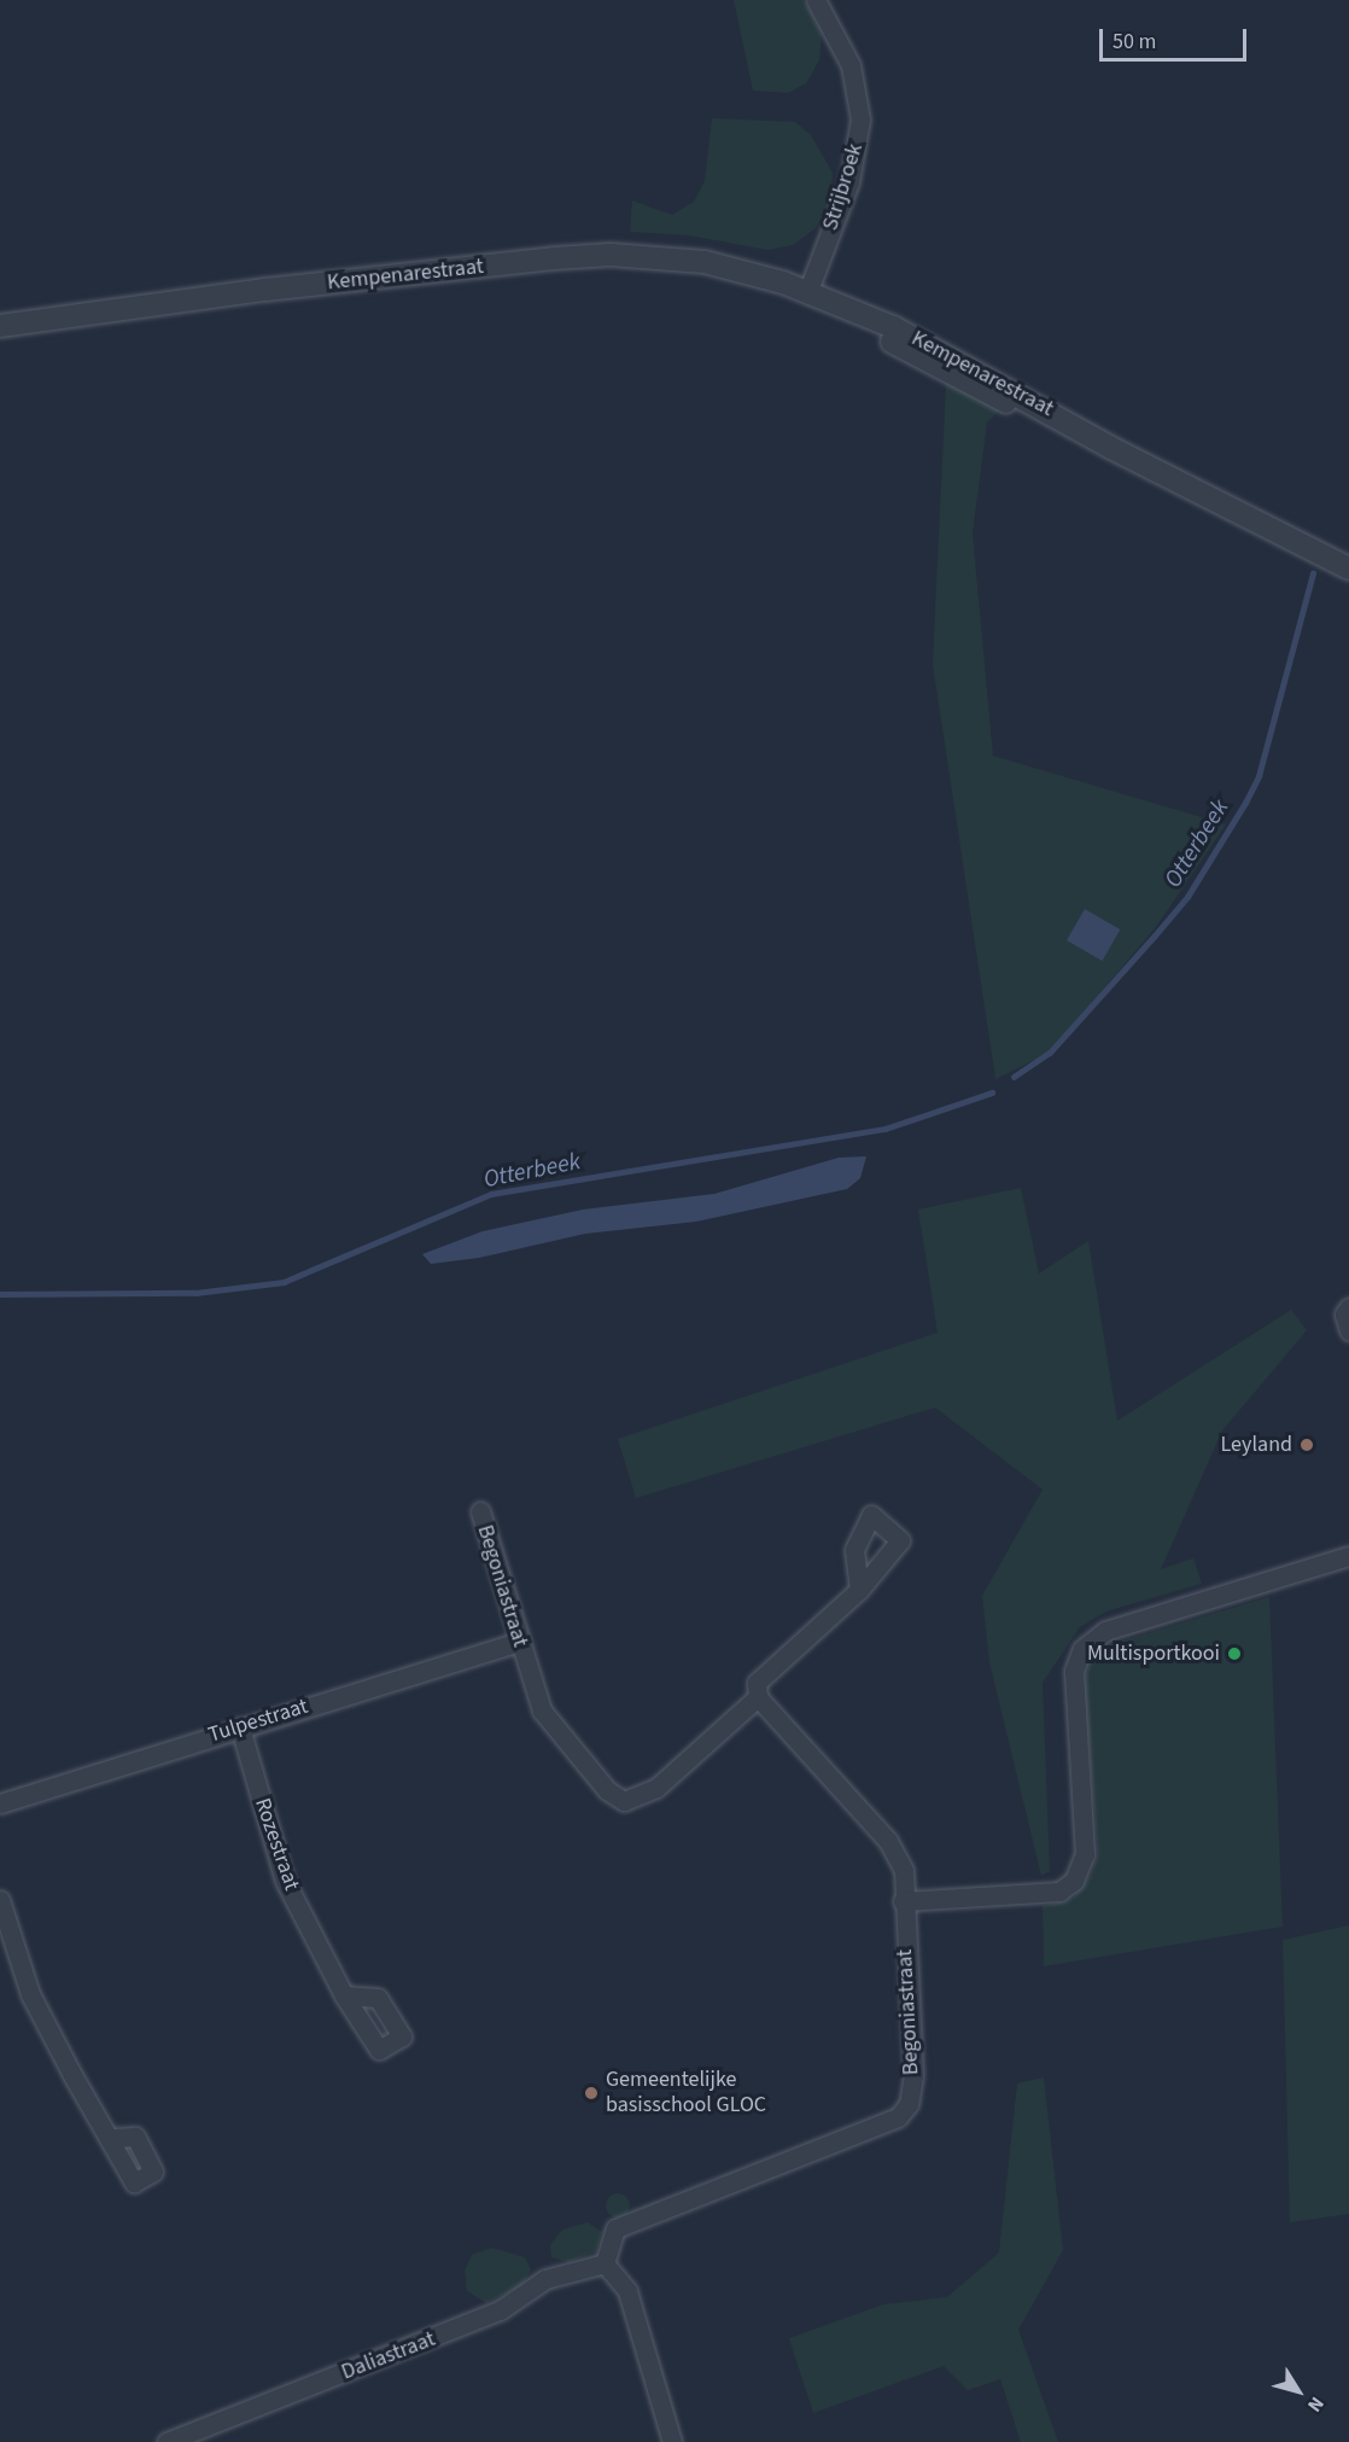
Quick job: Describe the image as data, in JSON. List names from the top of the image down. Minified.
{"streets":{"street":["Strijbroek","Kempenarestraat","Begoniastraat","Tulpestraat","Rozestraat","Daliastraat"]},"crossings":[["Strijbroek","Kempenarestraat"],["Begoniastraat","Tulpestraat"],["Begoniastraat","Daliastraat"],["Tulpestraat","Rozestraat"]],"water":["Otterbeek"],"places":["Leyland","Multisportkooi","Gemeentelijke basisschool GLOC"],"scale_bar":"50 m","north":"bottom right"}
